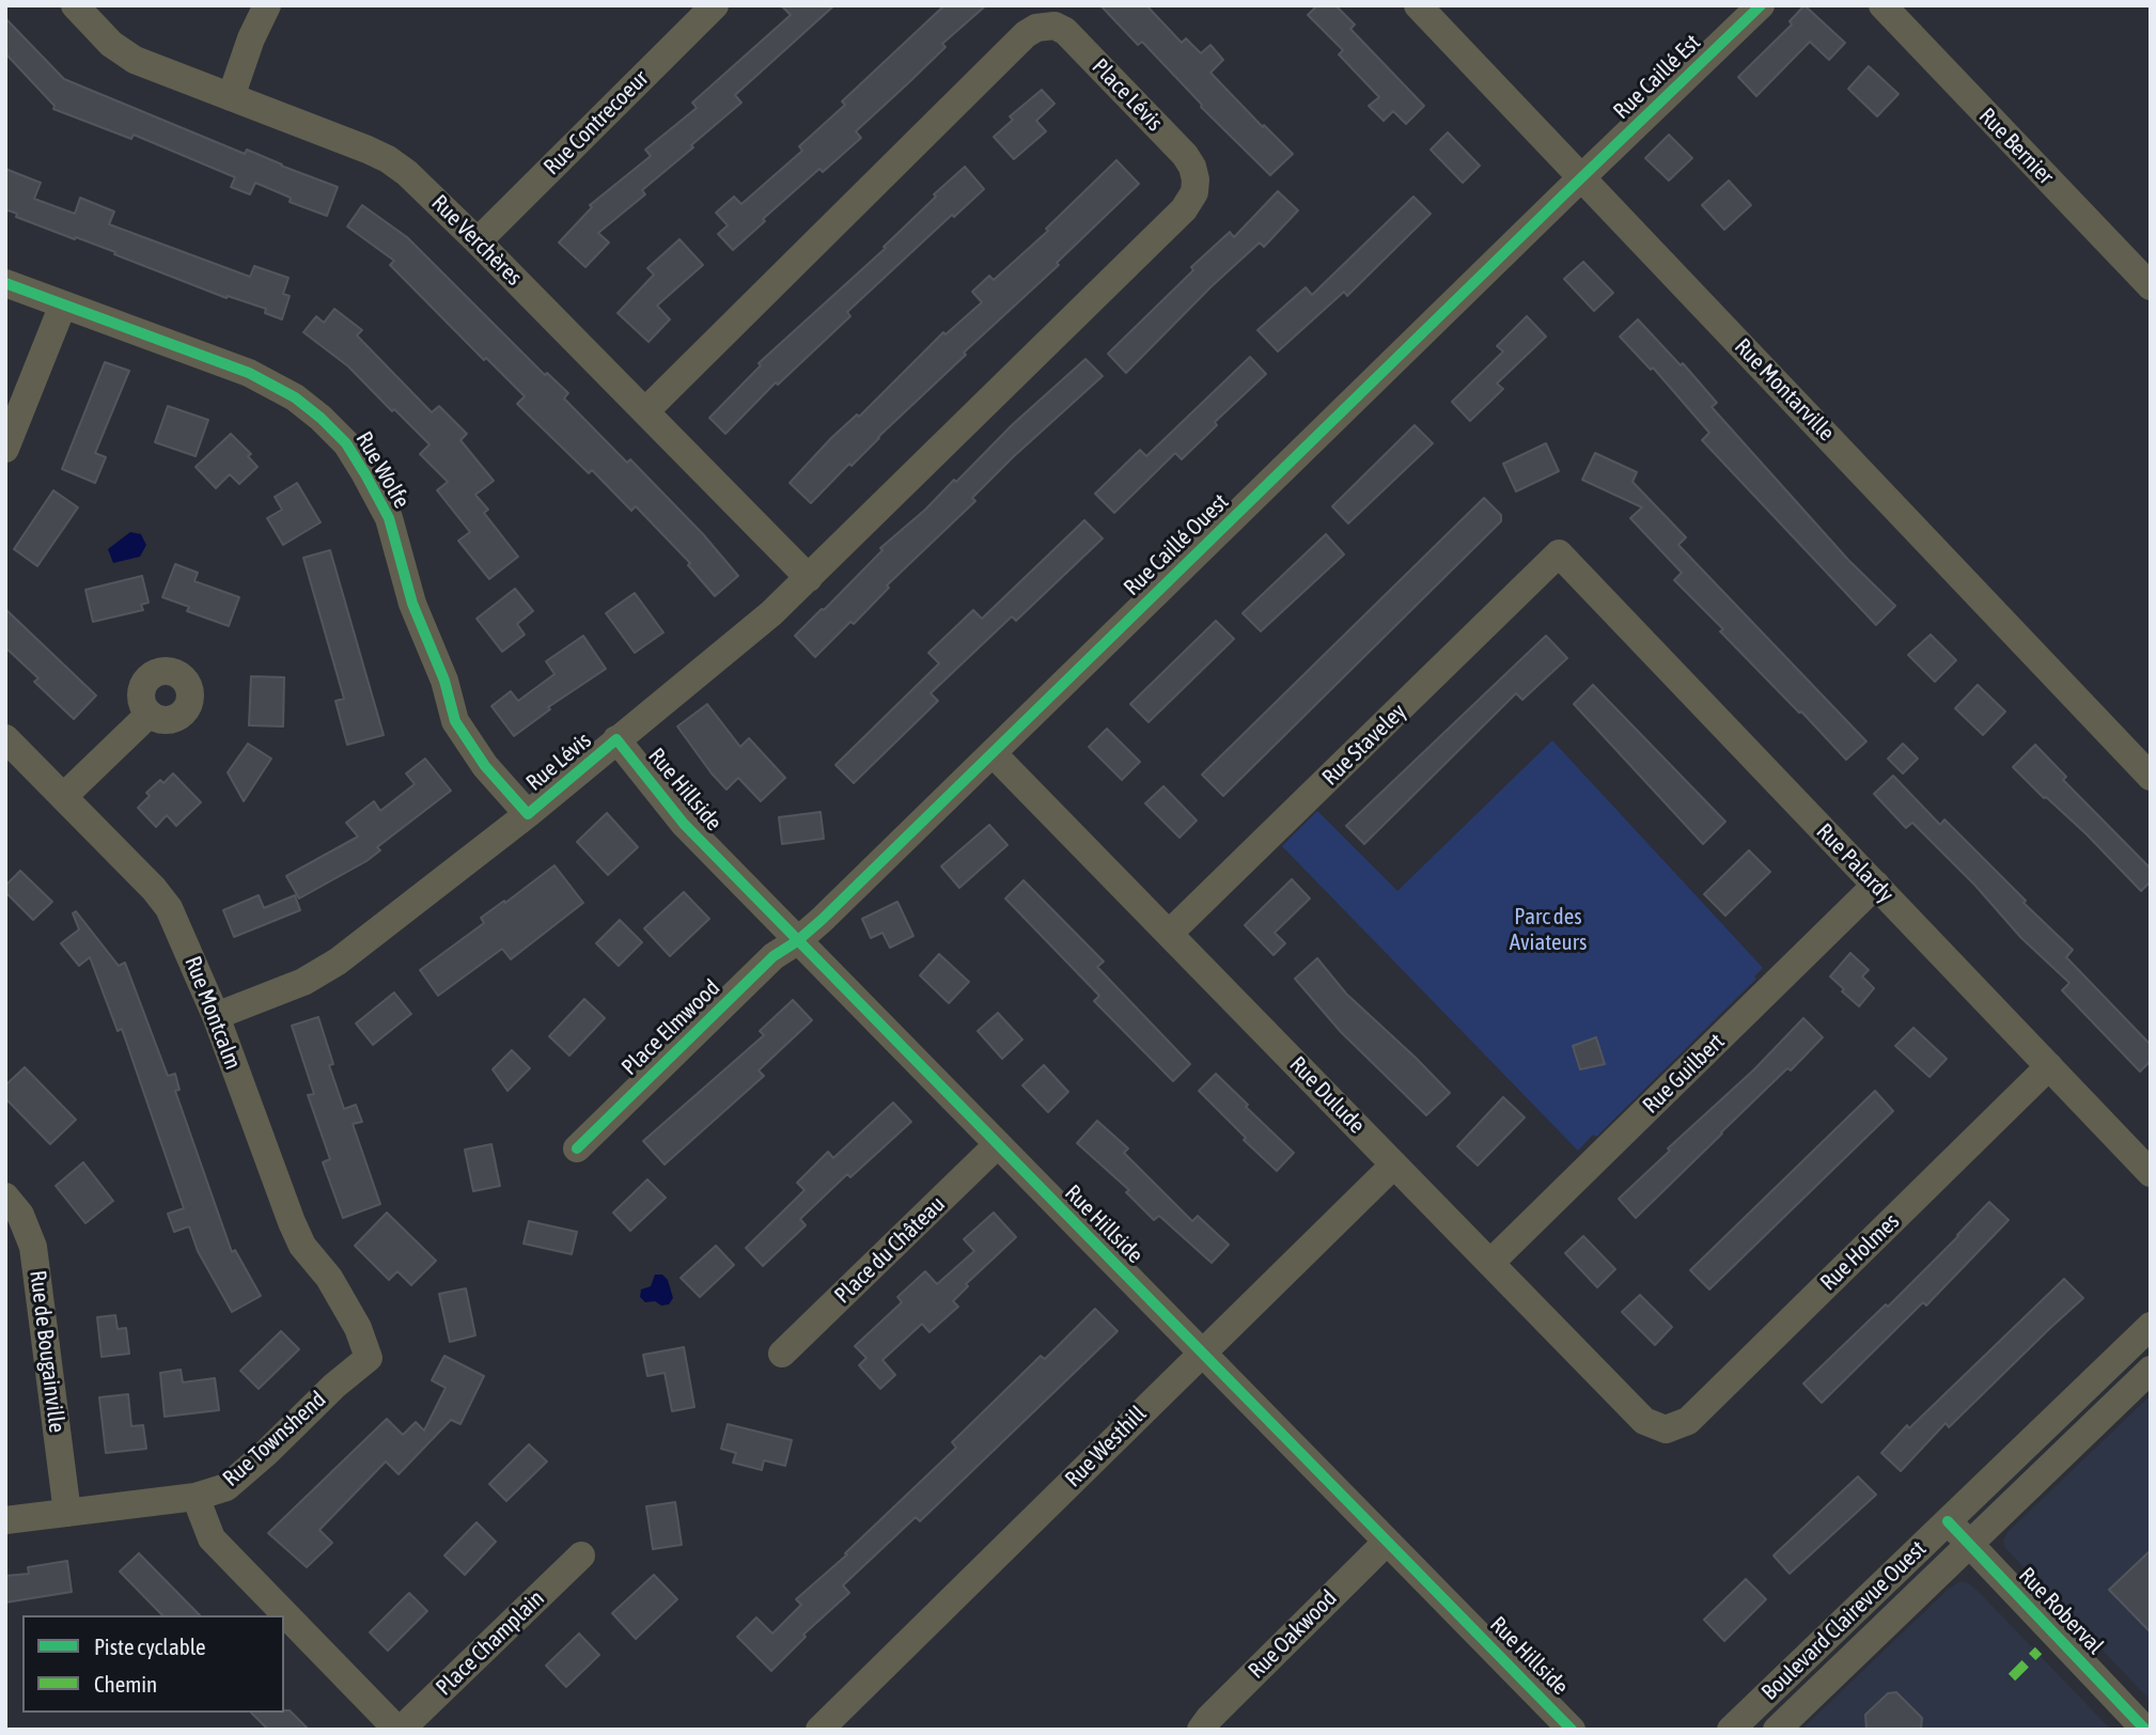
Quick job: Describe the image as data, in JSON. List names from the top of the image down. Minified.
{"streets":{"street":["Rue Caillé Est","Place Lévis","Rue Contrecoeur","Rue Bernier","Rue Verchères","Rue Montarville","Rue Wolfe","Rue Caillé Ouest","Rue Staveley","Rue Lévis","Rue Hillside","Rue Palardy","Rue Montcalm","Place Elmwood","Rue Guilbert","Rue Dulude","Place du Château","Rue Holmes","Rue de Bougainville","Rue Townshend","Rue Westhill","Rue Roberval","Boulevard Clairevue Ouest","Rue Oakwood","Place Champlain"]},"crossings":[["Rue Caillé Est","Rue Montarville"],["Rue Caillé Est","Rue Caillé Ouest"],["Place Lévis","Rue Verchères"],["Place Lévis","Rue Lévis"],["Rue Contrecoeur","Rue Verchères"],["Rue Verchères","Rue Lévis"],["Rue Montarville","Rue Caillé Ouest"],["Rue Wolfe","Rue Lévis"],["Rue Caillé Ouest","Rue Hillside"],["Rue Caillé Ouest","Place Elmwood"],["Rue Caillé Ouest","Rue Dulude"],["Rue Staveley","Rue Palardy"],["Rue Staveley","Rue Dulude"],["Rue Lévis","Rue Hillside"],["Rue Lévis","Rue Montcalm"],["Rue Hillside","Place Elmwood"],["Rue Hillside","Place du Château"],["Rue Hillside","Rue Westhill"],["Rue Hillside","Rue Oakwood"],["Rue Palardy","Rue Guilbert"],["Rue Palardy","Rue Holmes"],["Rue Montcalm","Rue Townshend"],["Rue Guilbert","Rue Dulude"],["Rue Dulude","Rue Holmes"],["Rue Dulude","Rue Westhill"],["Rue de Bougainville","Rue Townshend"],["Rue Roberval","Boulevard Clairevue Ouest"]],"parks":["Parc des Aviateurs"],"legend":["Piste cyclable","Chemin"]}
